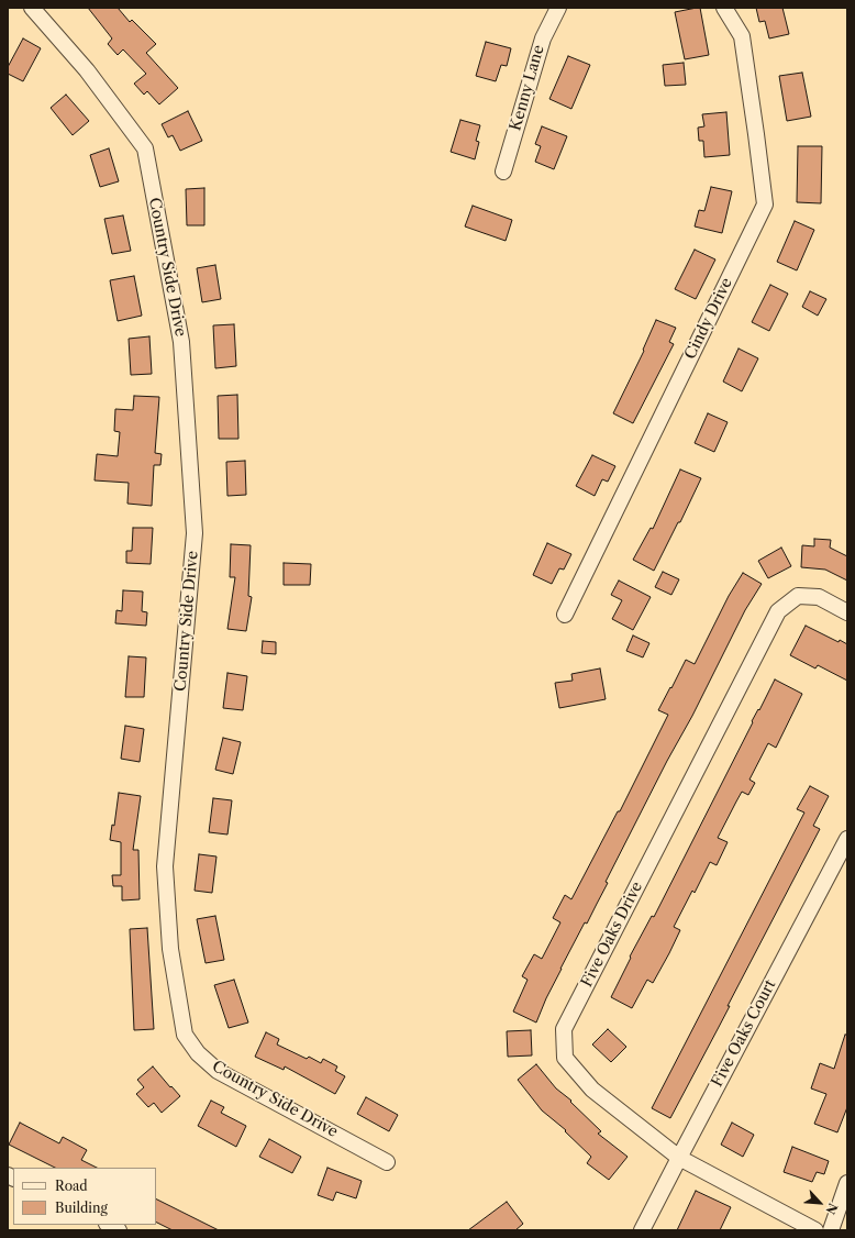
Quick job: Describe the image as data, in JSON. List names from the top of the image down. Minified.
{"streets":{"street":["Kenny Lane","Country Side Drive","Cindy Drive","Five Oaks Drive","Five Oaks Court"]},"crossings":[["Five Oaks Drive","Five Oaks Court"]],"legend":["Road","Building"],"north":"bottom right"}
